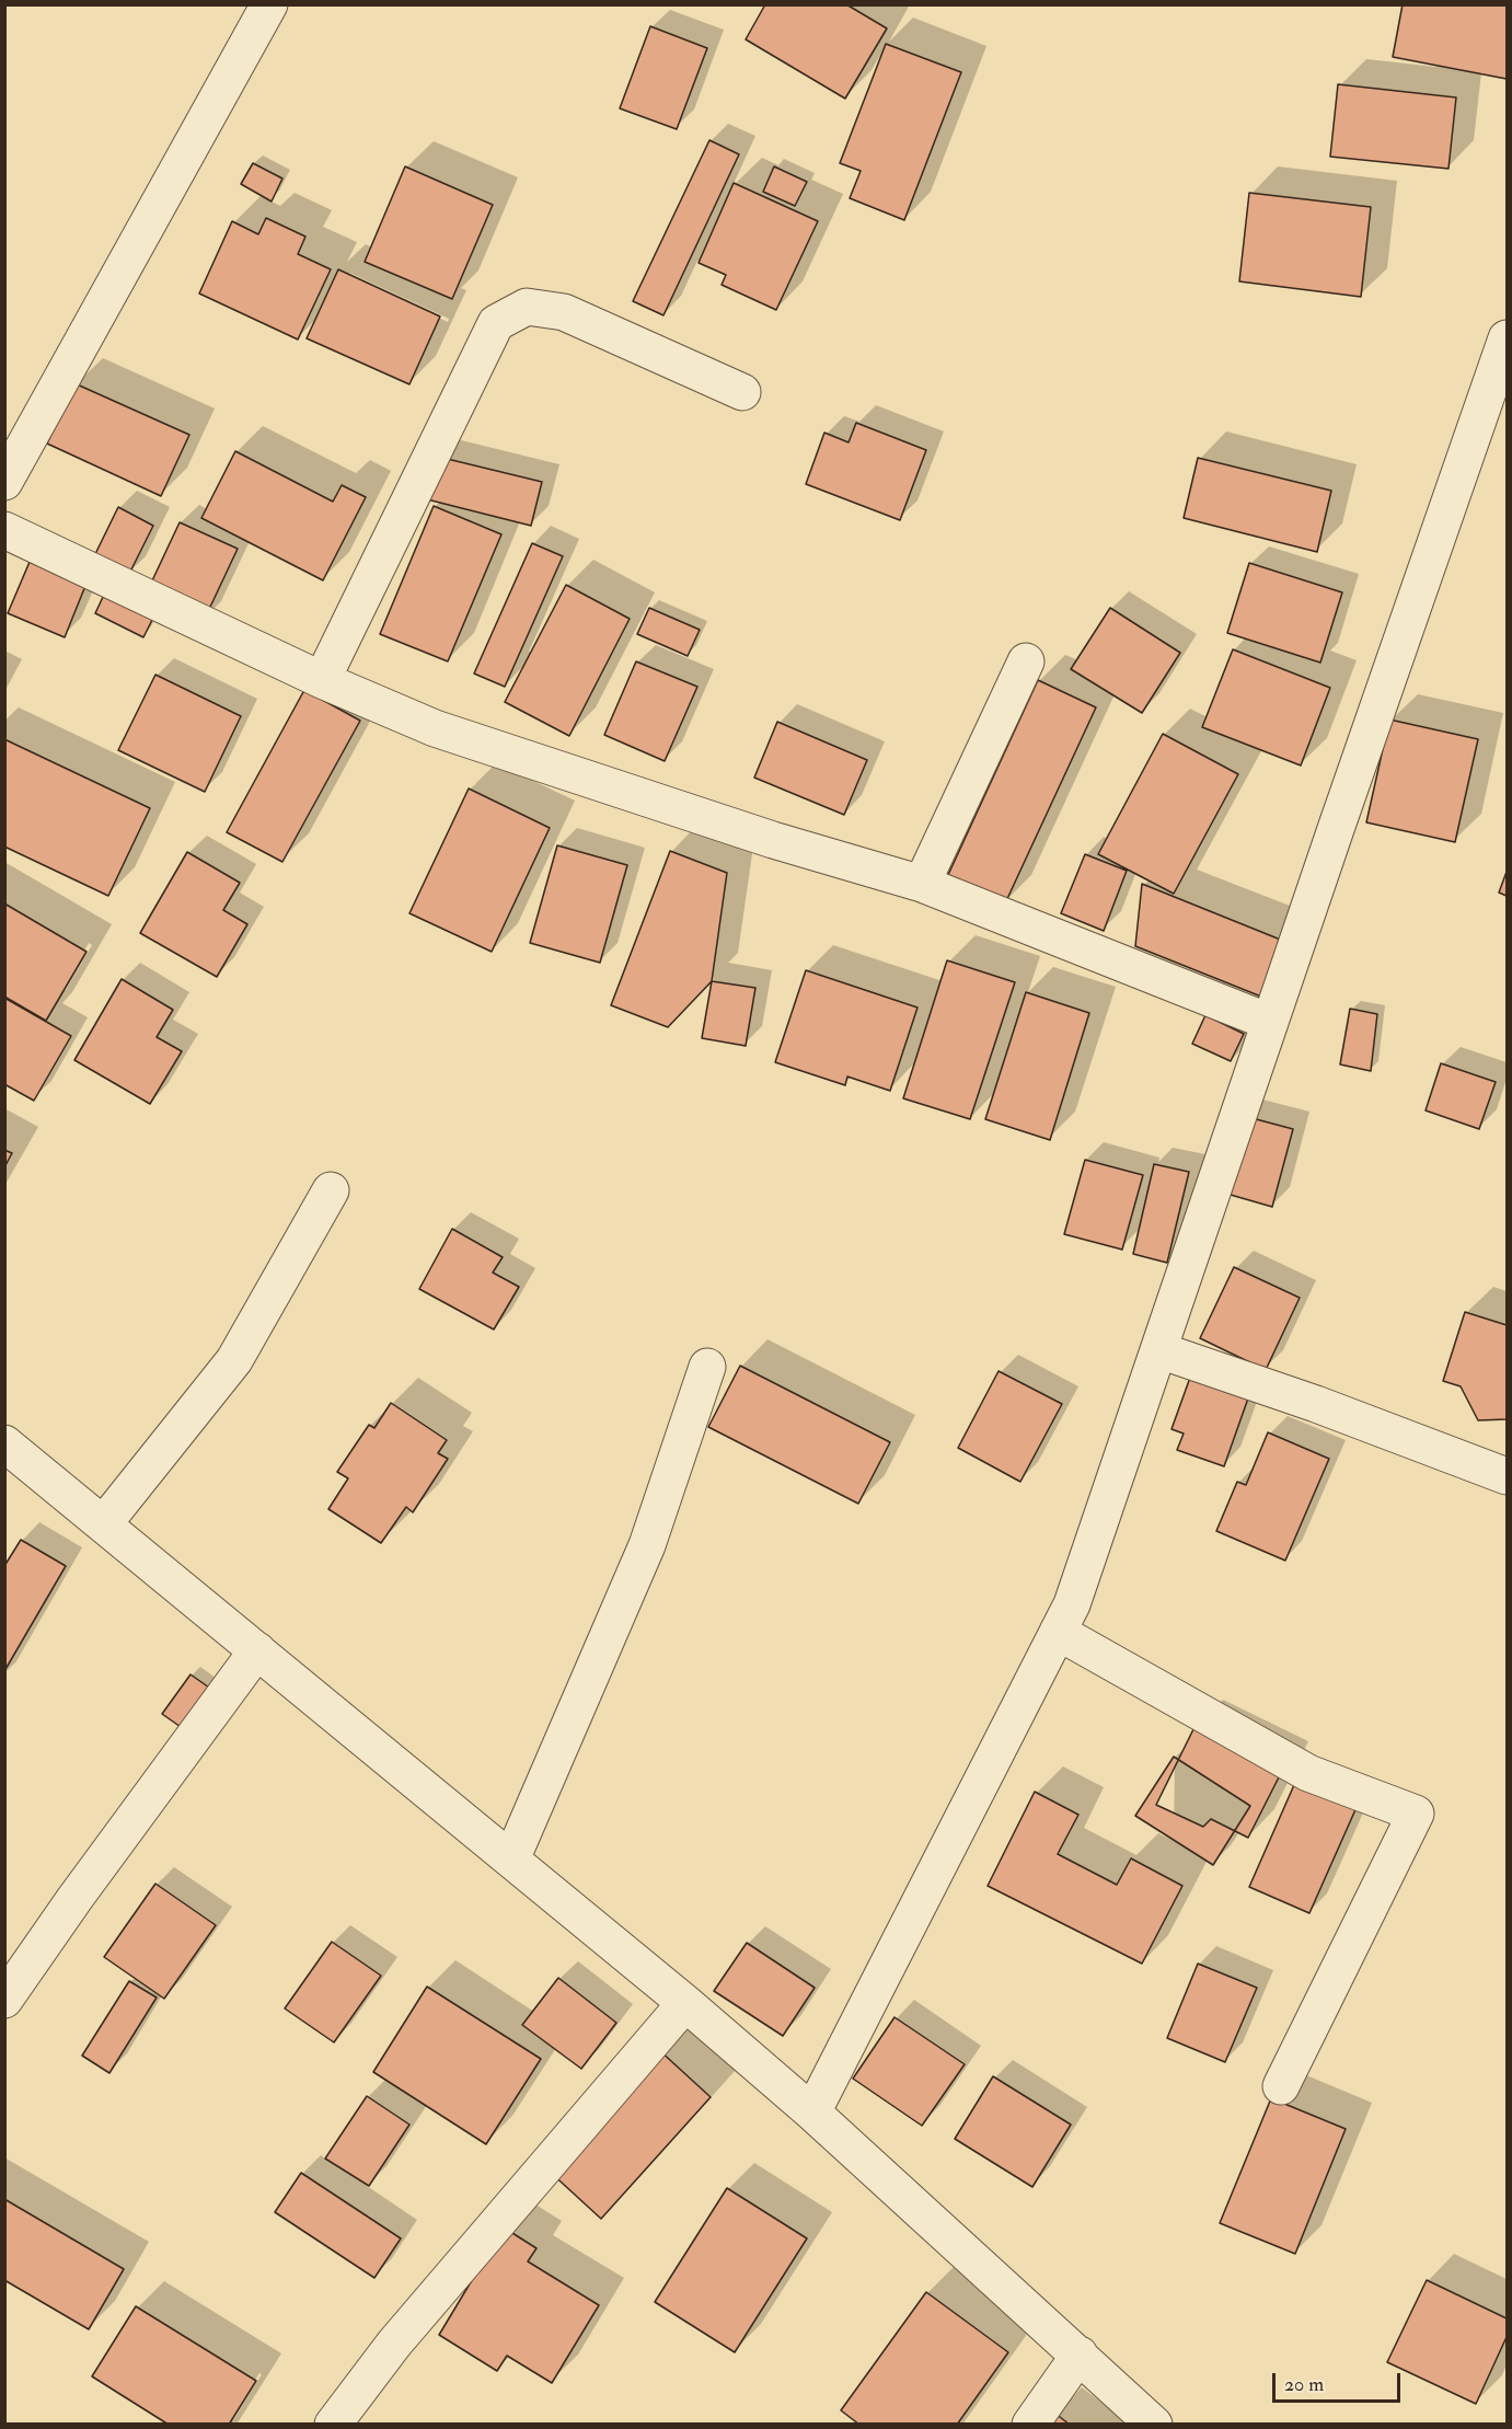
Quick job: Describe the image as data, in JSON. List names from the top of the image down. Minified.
{"scale_bar":"20 m"}
